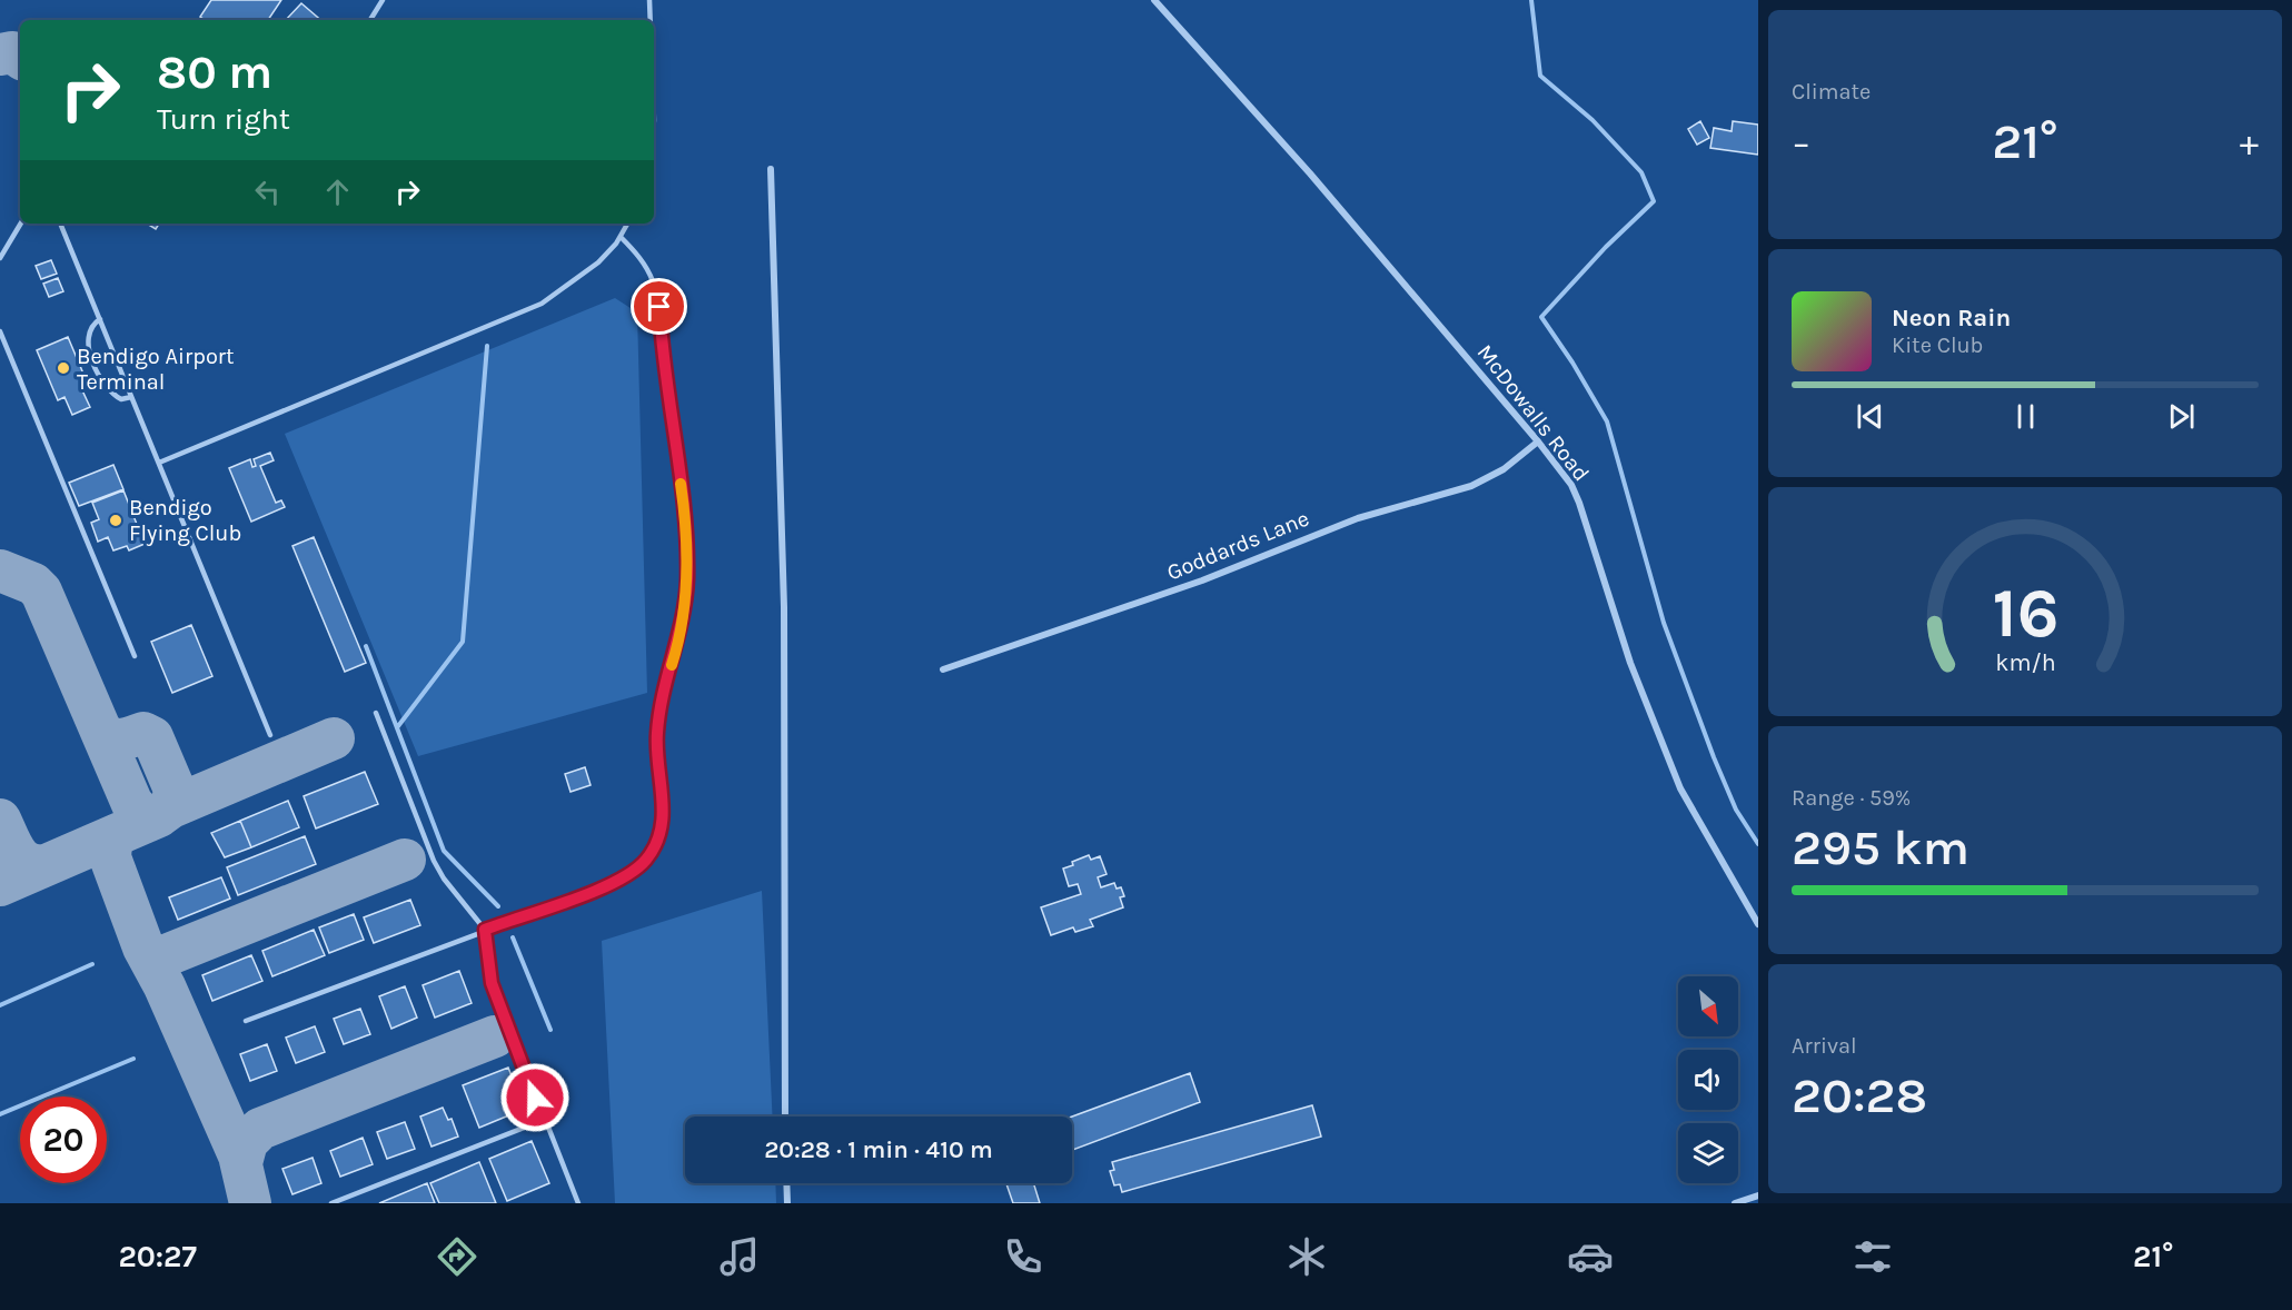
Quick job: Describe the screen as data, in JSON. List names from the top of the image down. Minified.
{"streets":{"street":["McDowalls Road","Goddards Lane"]},"crossings":[["McDowalls Road","Goddards Lane"]],"places":["Bendigo Airport Terminal","Bendigo Flying Club"],"north":"bottom right","page":{"tile":["Climate",["Range · 59%","295 km"],["Arrival","20:28"]],"turn":["80 m","Turn right"],"heat":["−","21°","+"],"song":["Neon Rain","Kite Club"],"limit":"20","trip":"20:28 · 1 min · 410 m","tabs":["20:27","21°"],"gauge":["16","km/h"]}}
